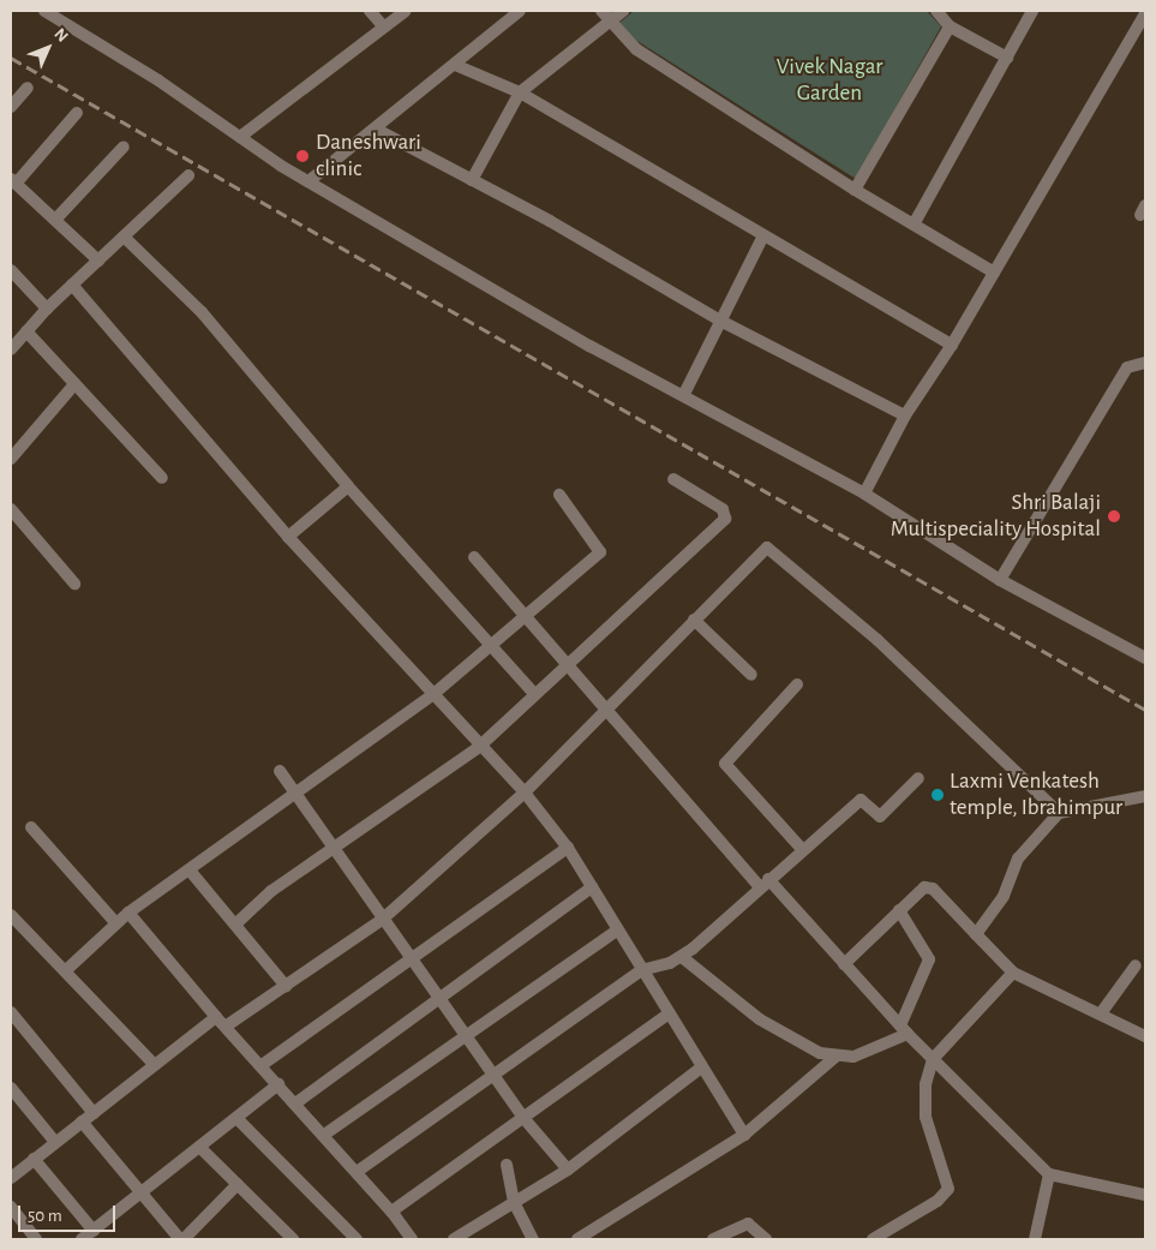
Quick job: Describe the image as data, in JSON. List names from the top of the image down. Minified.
{"parks":["Vivek Nagar Garden"],"places":["Daneshwari clinic","Shri Balaji Multispeciality Hospital","Laxmi Venkatesh temple, Ibrahimpur"],"scale_bar":"50 m","north":"top right"}
